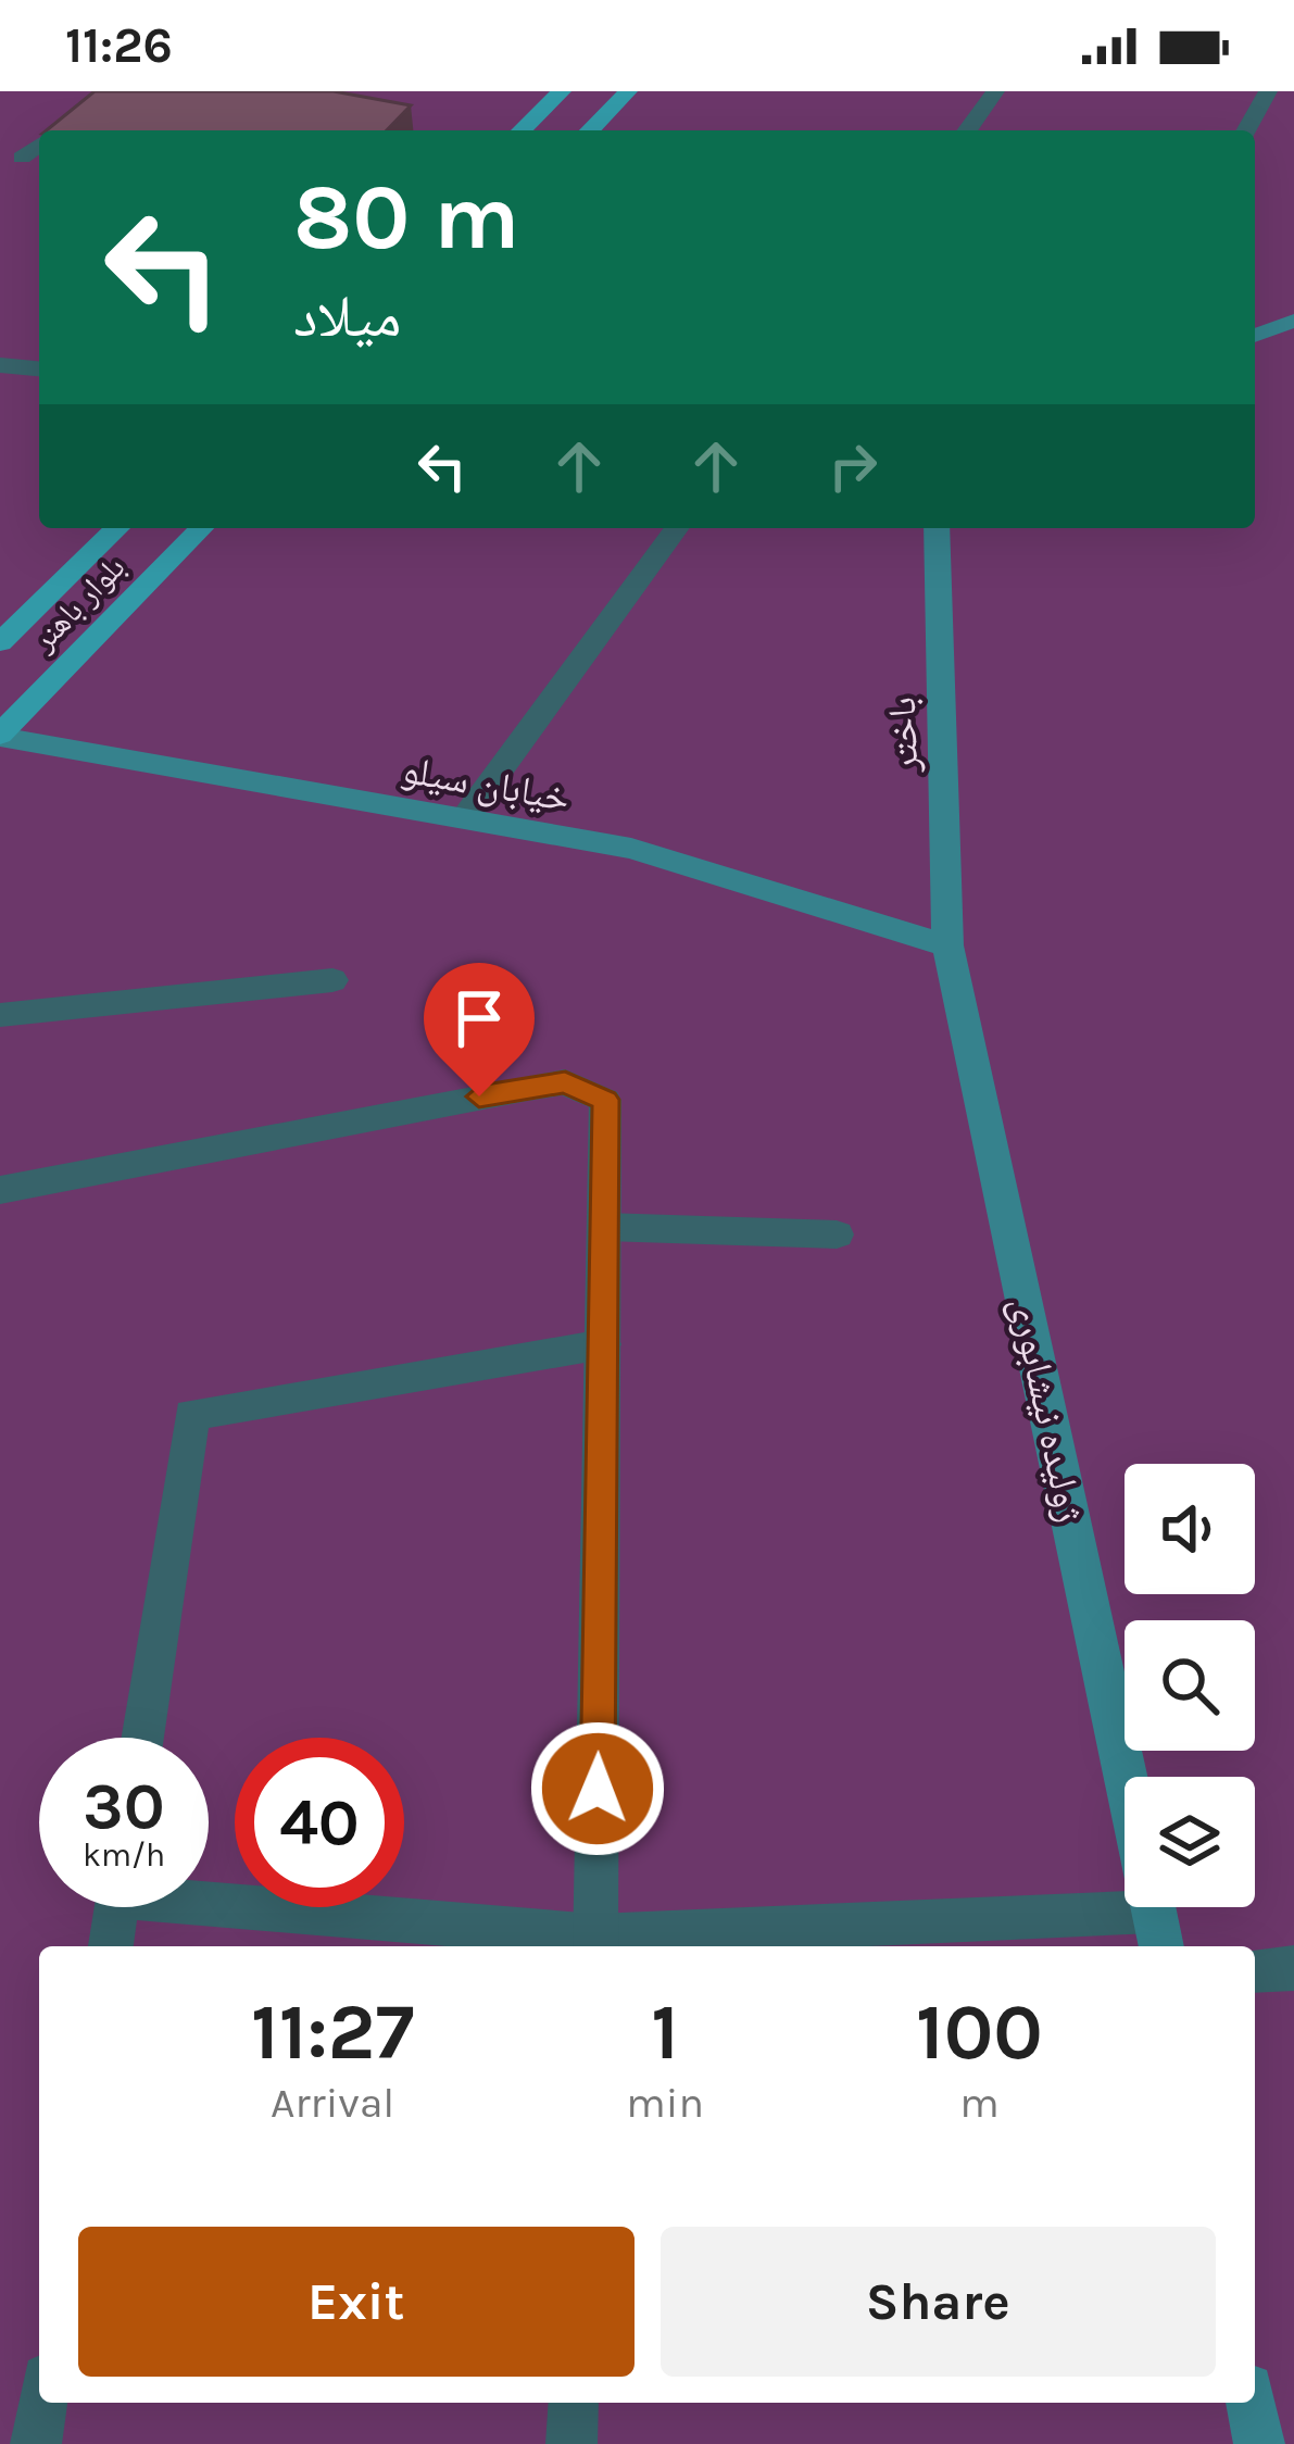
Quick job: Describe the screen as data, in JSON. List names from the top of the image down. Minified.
{"streets":{"main road":["بلوار باهنر","باختر","خیابان سیلو","ژولیده نیشابوری"]},"crossings":[["بلوار باهنر","خیابان سیلو"],["باختر","خیابان سیلو"],["باختر","ژولیده نیشابوری"],["خیابان سیلو","ژولیده نیشابوری"]],"page":{"status":"11:26","turn":["80 m","میلاد"],"speed":"30 km/h","limit":"40","eta":["11:27","Arrival","1","min","100","m"],"buttons":["Exit","Share"]}}
